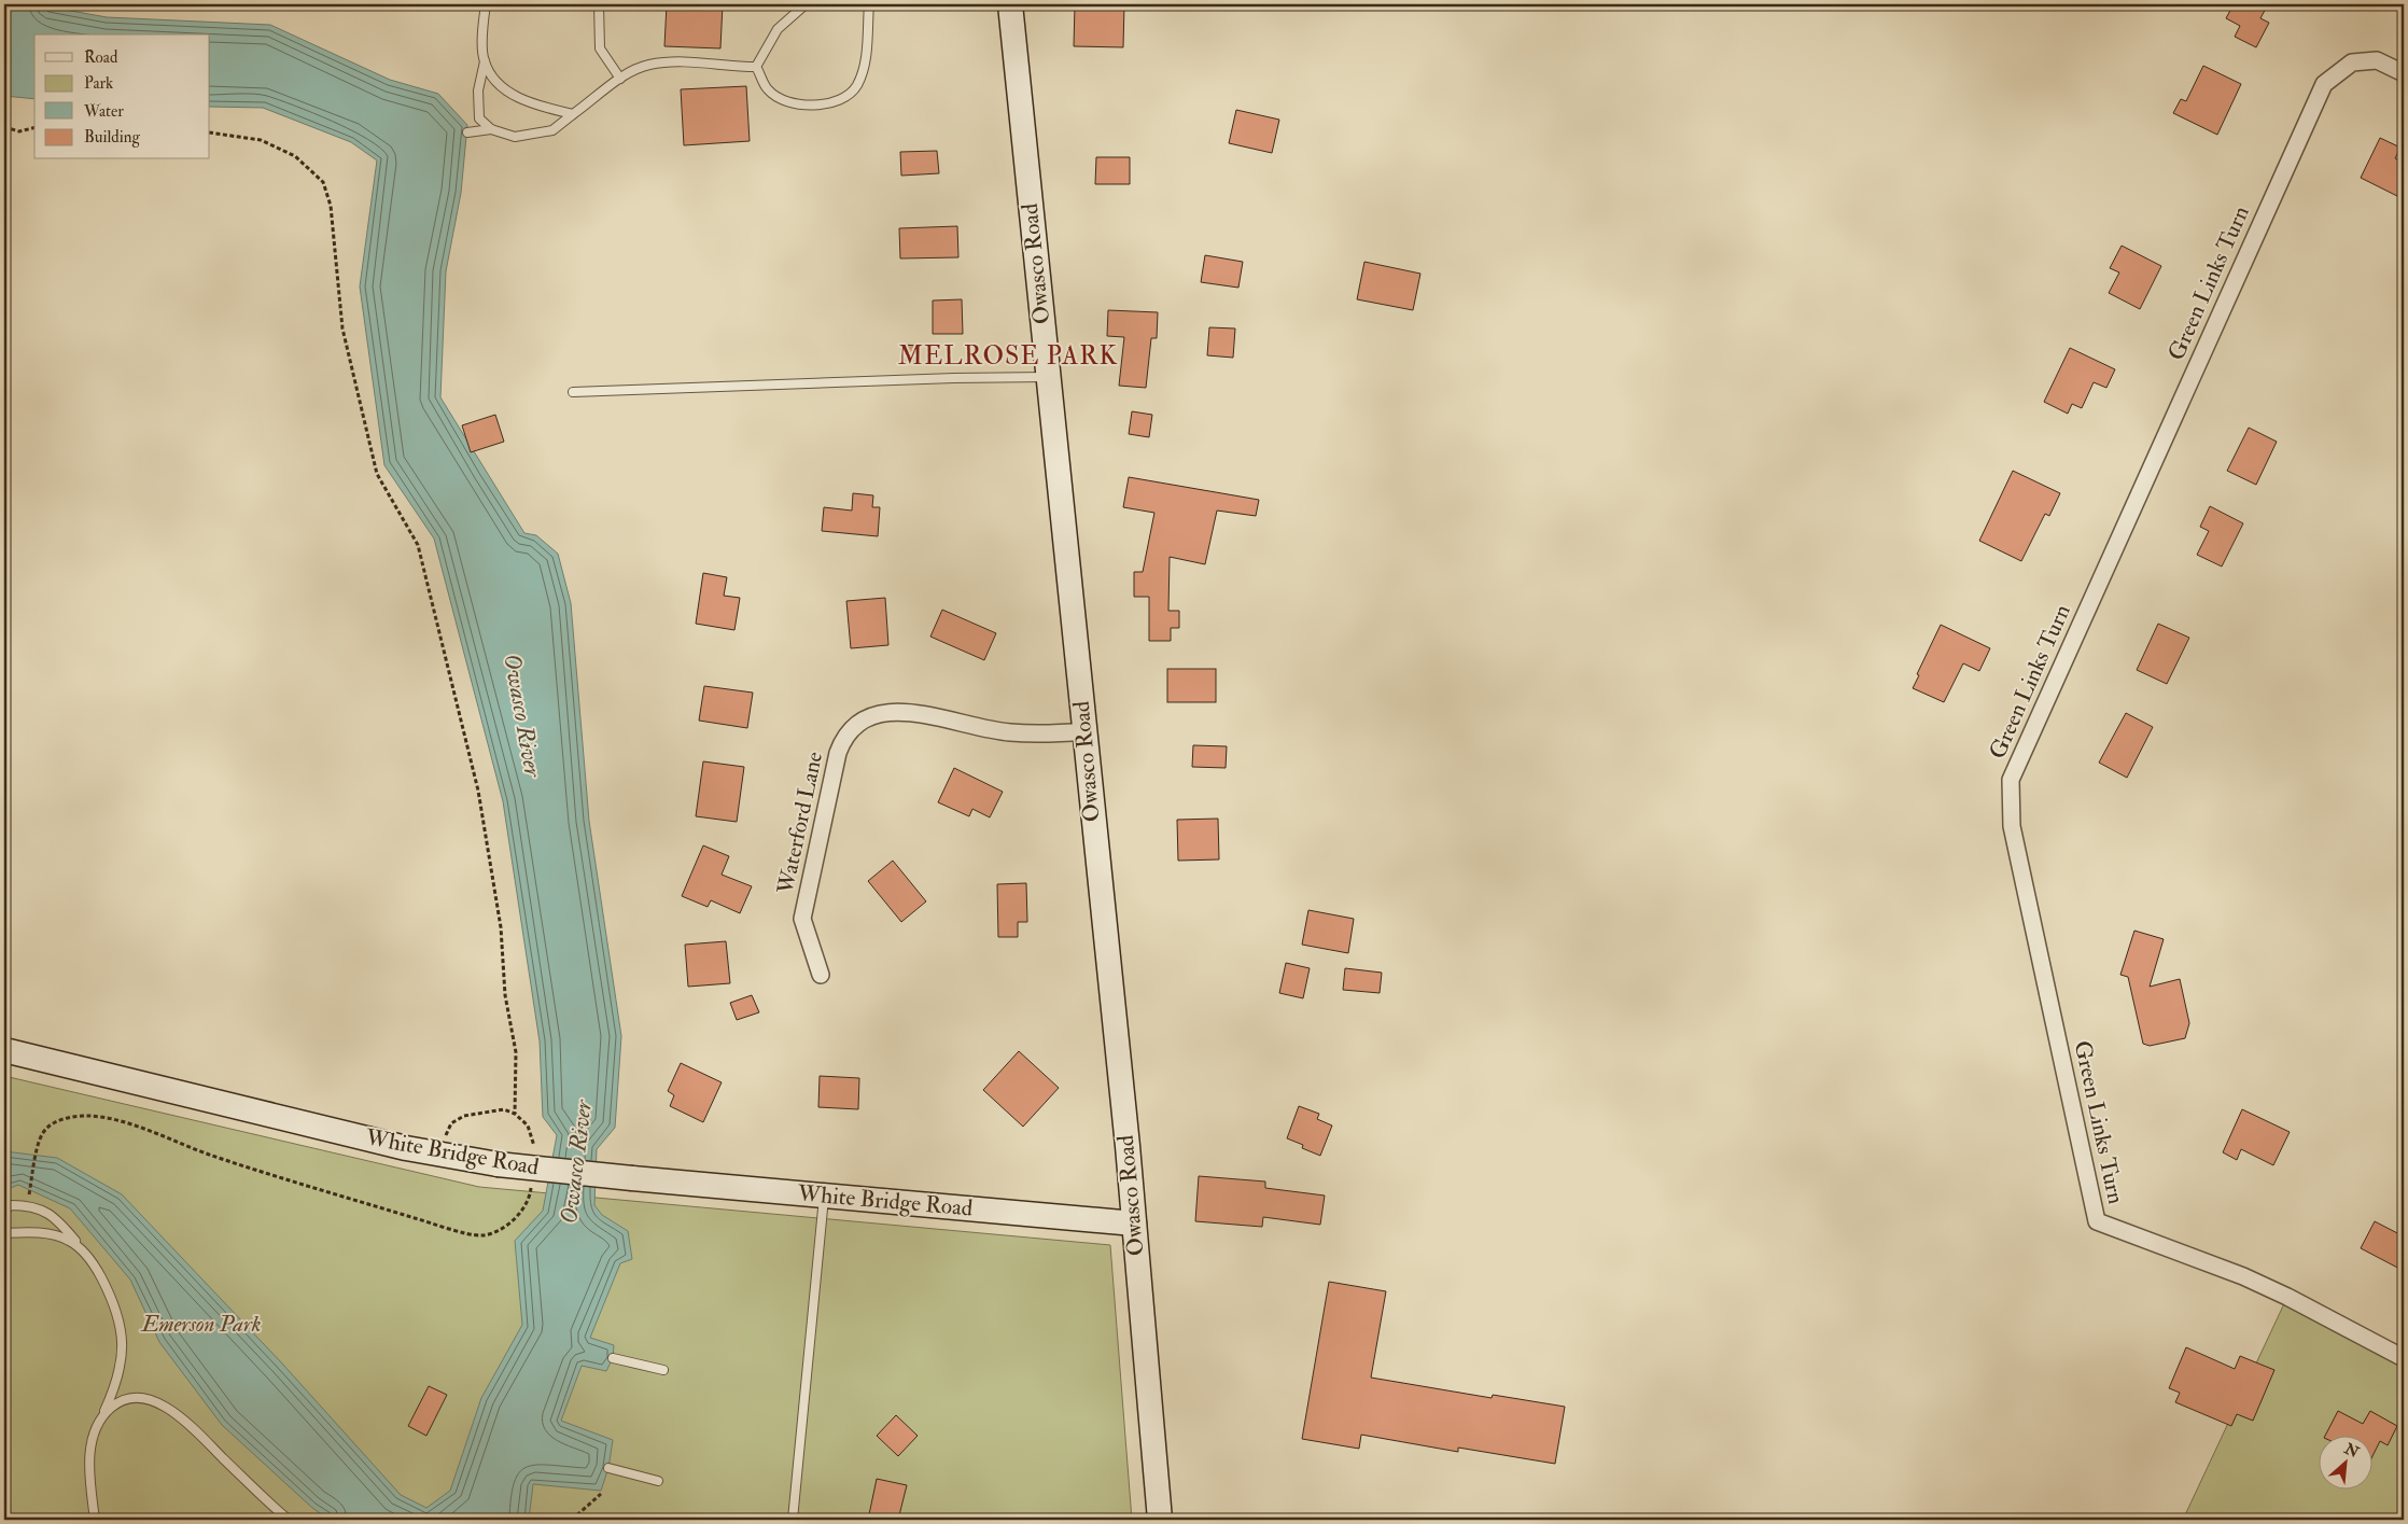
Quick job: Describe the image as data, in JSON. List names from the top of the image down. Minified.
{"streets":{"main road":["Owasco Road","White Bridge Road"],"street":["Green Links Turn","Waterford Lane"]},"crossings":[["Owasco Road","Waterford Lane"],["Owasco Road","White Bridge Road"]],"districts":["MELROSE PARK"],"water":["Owasco River"],"parks":["Emerson Park"],"legend":["Road","Park","Water","Building"],"north":"top right"}
